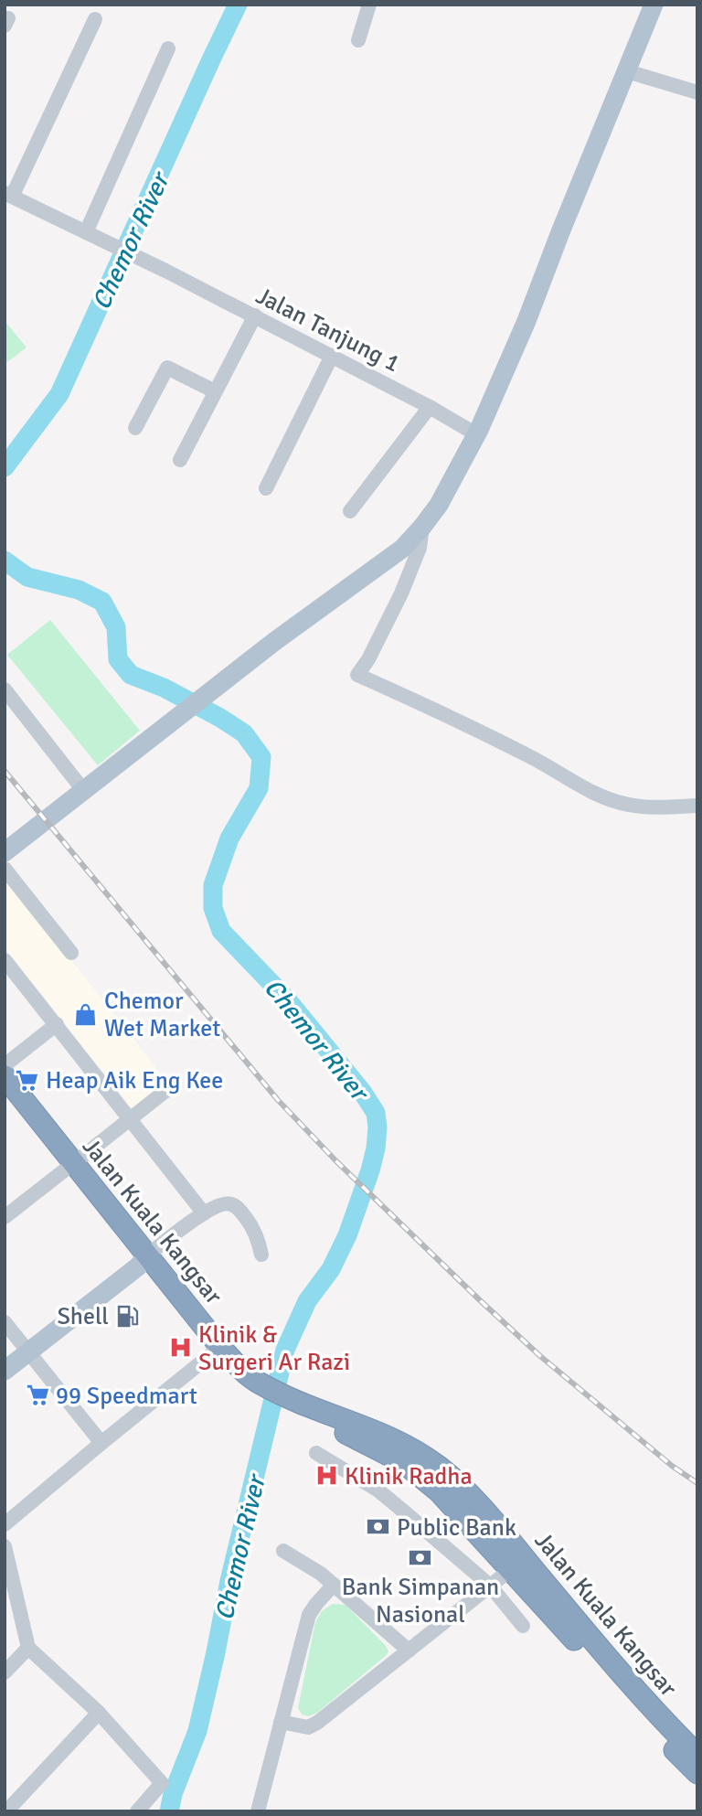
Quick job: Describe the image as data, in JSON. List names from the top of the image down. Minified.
{"streets":{"highway":["Jalan Kuala Kangsar"],"street":["Jalan Tanjung 1"]},"water":["Chemor River"],"places":{"shop":["Chemor Wet Market"],"supermarket":["Heap Aik Eng Kee","99 Speedmart"],"fuel station":["Shell"],"hospital":["Klinik & Surgeri Ar Razi","Klinik Radha"],"bank":["Public Bank","Bank Simpanan Nasional"]}}
